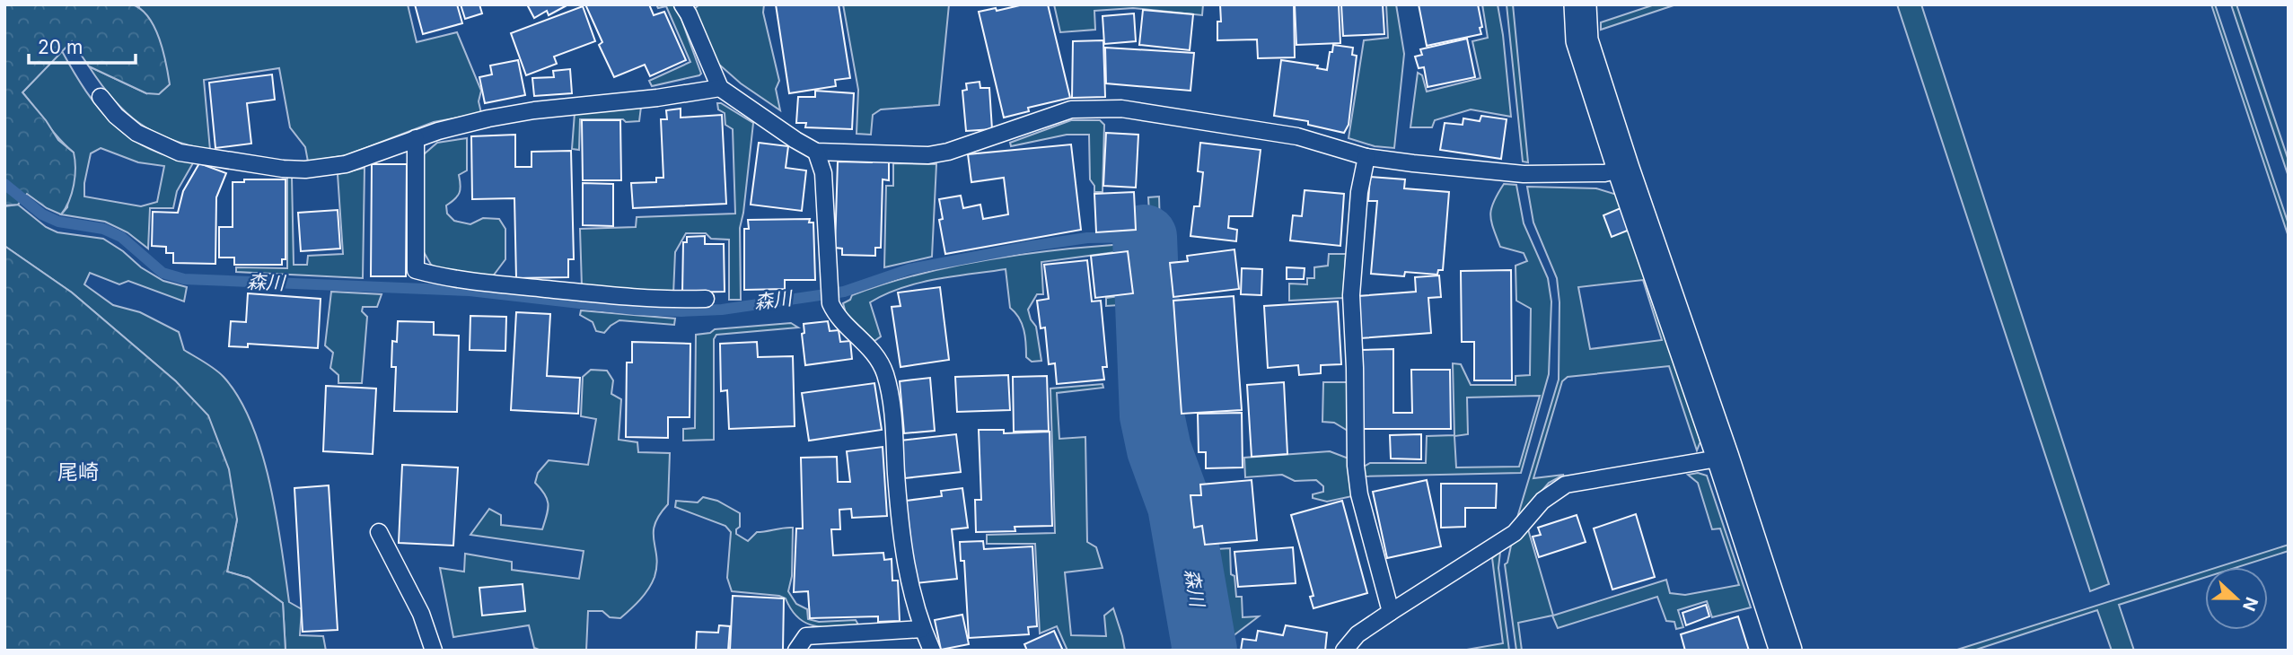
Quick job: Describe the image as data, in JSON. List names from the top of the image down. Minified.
{"districts":["尾崎"],"water":["森川"],"scale_bar":"20 m","north":"right"}
